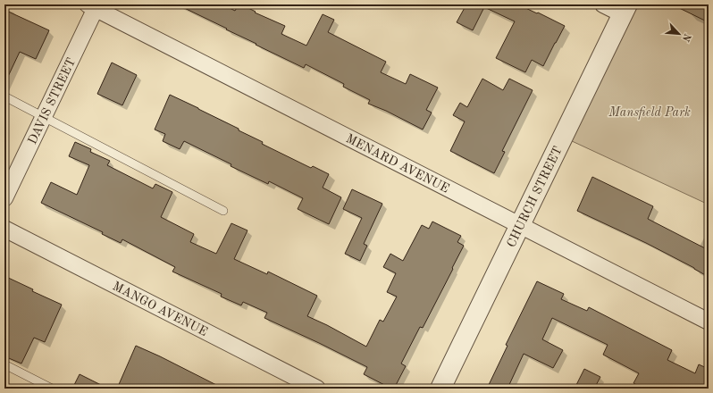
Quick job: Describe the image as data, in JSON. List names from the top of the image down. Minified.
{"streets":{"street":["DAVIS STREET","MENARD AVENUE","CHURCH STREET","MANGO AVENUE"]},"crossings":[["DAVIS STREET","MENARD AVENUE"],["MENARD AVENUE","CHURCH STREET"]],"parks":["Mansfield Park"],"north":"bottom right"}
